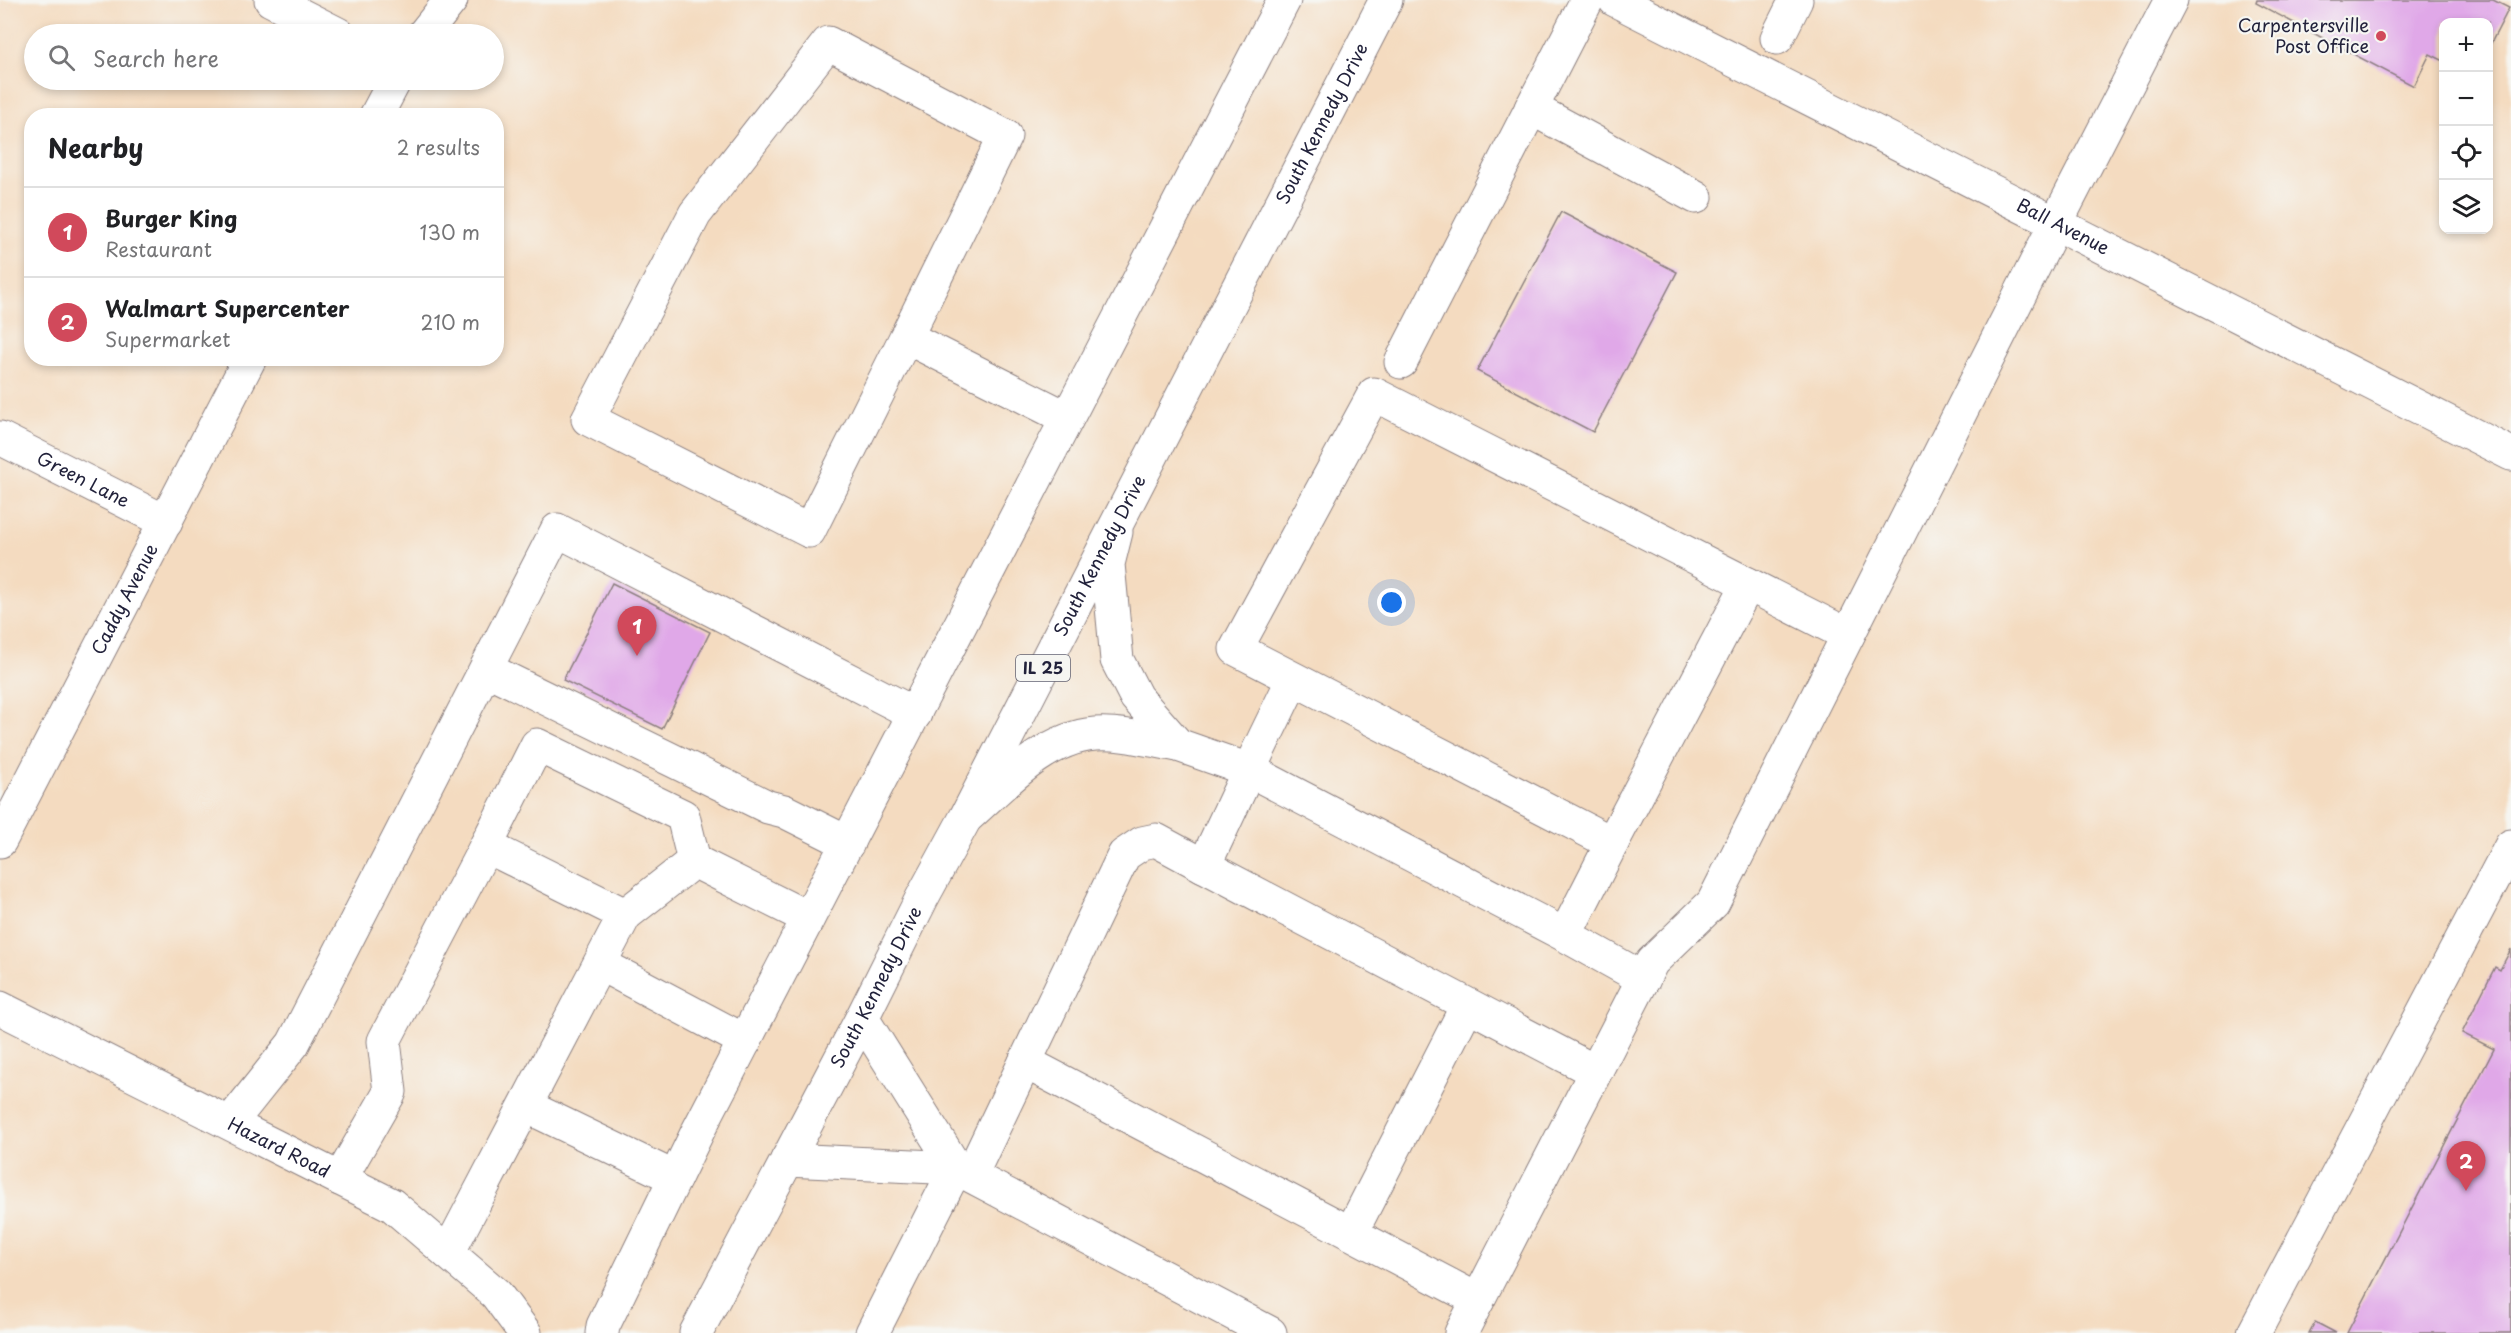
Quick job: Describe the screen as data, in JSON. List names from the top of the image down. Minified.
{"streets":{"main road":["South Kennedy Drive","Ball Avenue","Green Lane","Caddy Avenue","IL 25","Hazard Road"]},"crossings":[["Green Lane","Caddy Avenue"]],"places":["Carpentersville Post Office"],"page":{"map_buttons":["+","−"],"search":"Search here","heading":["Nearby","2 results"],"list":[{"mark":"1","name":"Burger King","note":"Restaurant","value":"130 m"},{"mark":"2","name":"Walmart Supercenter","note":"Supermarket","value":"210 m"}],"pins":["1","2"]}}
